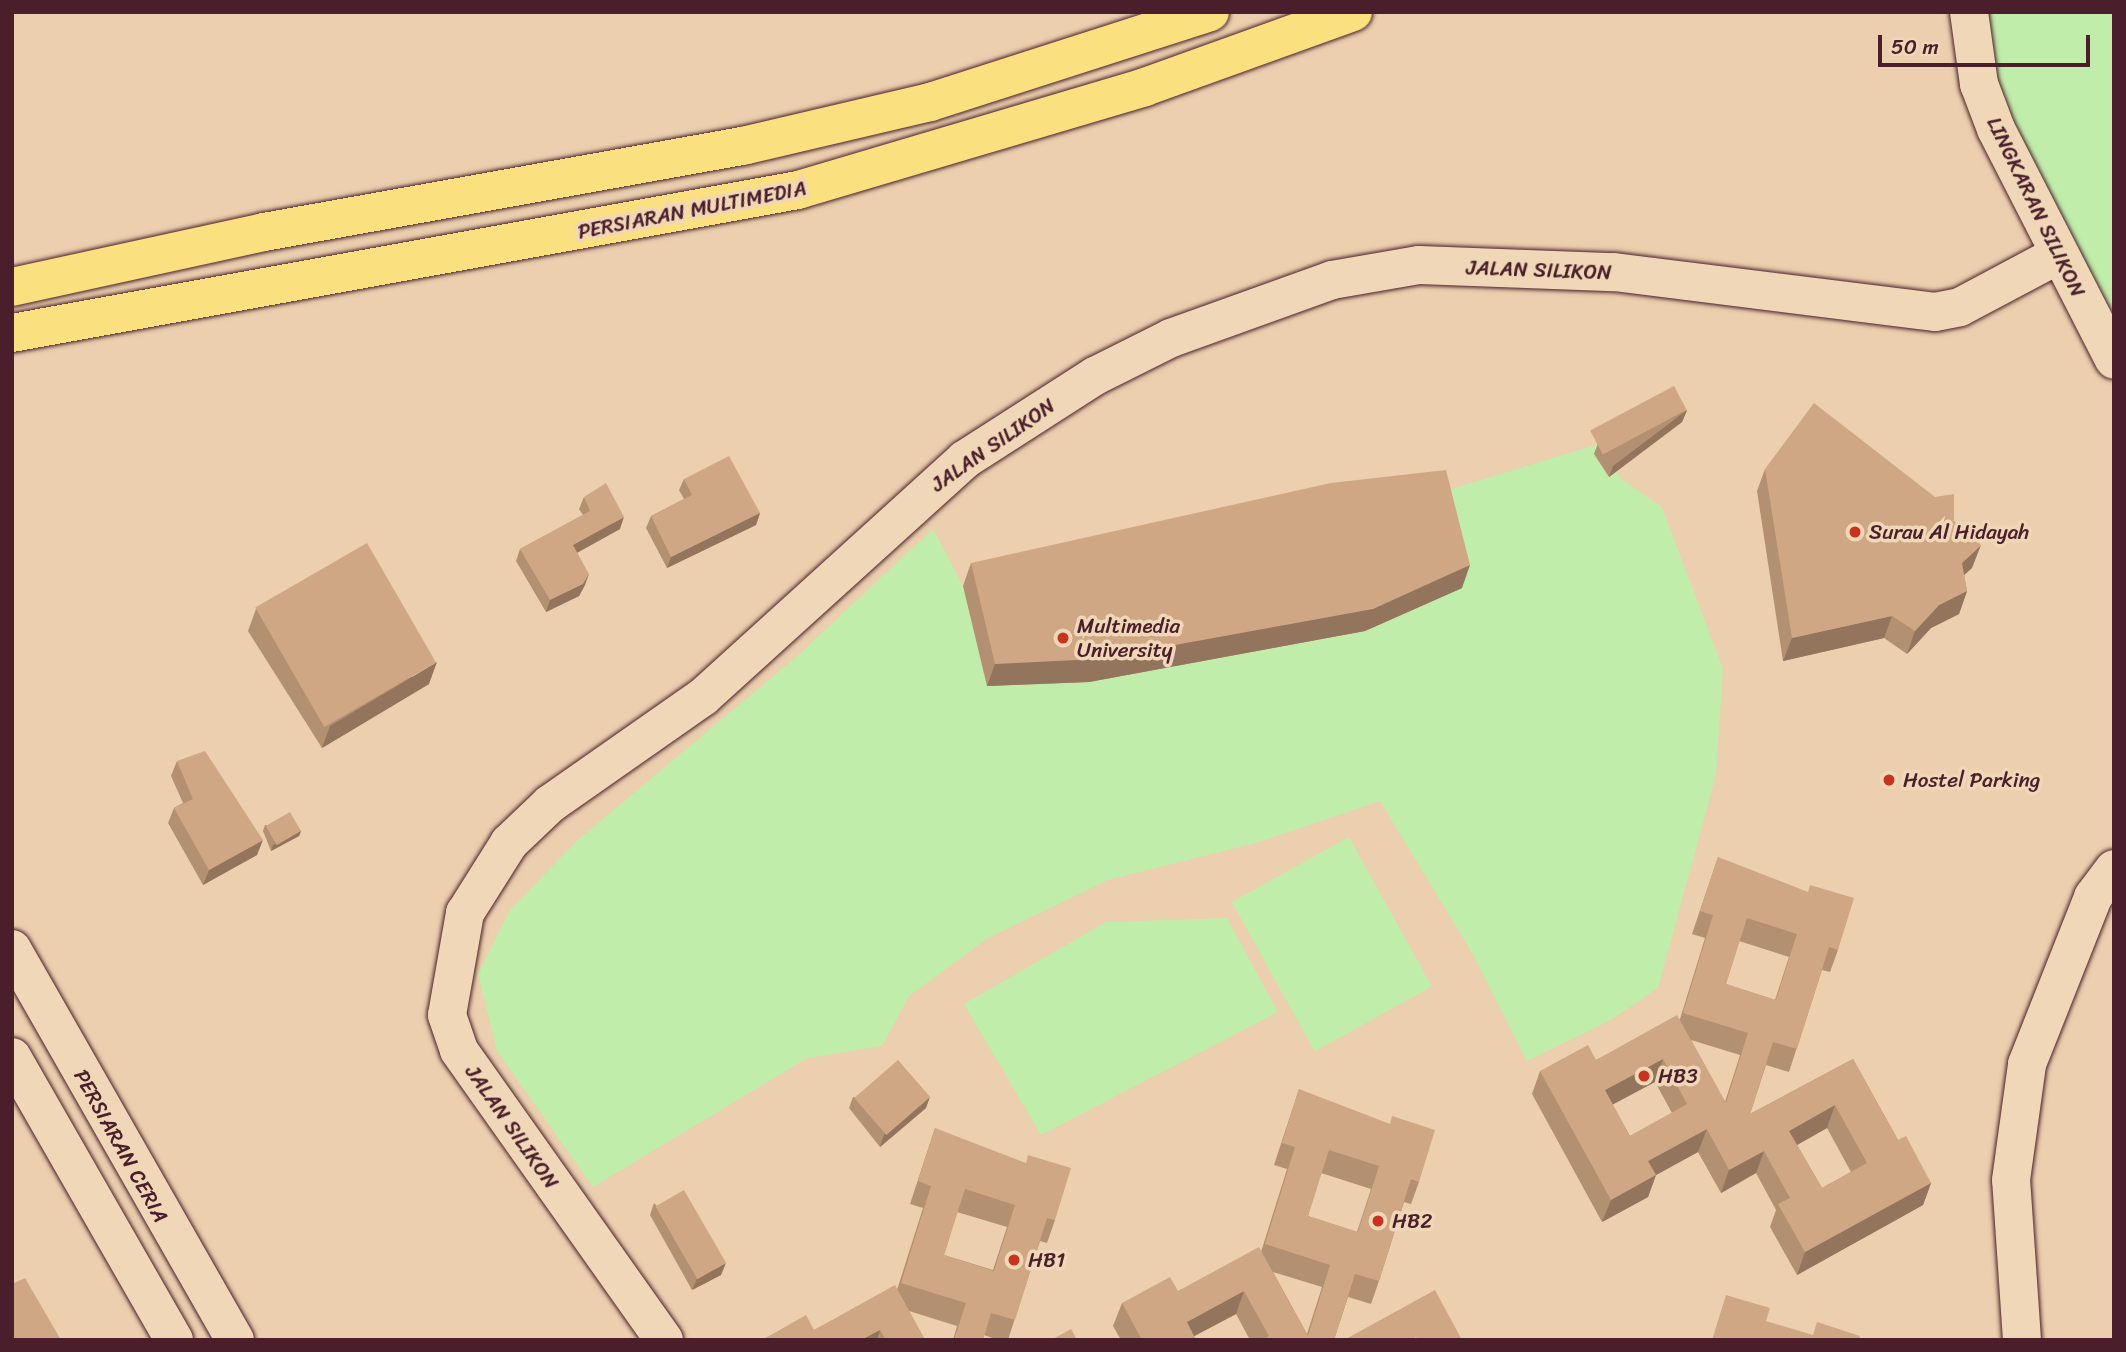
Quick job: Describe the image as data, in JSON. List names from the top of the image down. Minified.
{"streets":{"main road":["PERSIARAN MULTIMEDIA"],"street":["LINGKARAN SILIKON","JALAN SILIKON","PERSIARAN CERIA"]},"crossings":[["LINGKARAN SILIKON","JALAN SILIKON"]],"places":["Surau Al Hidayah","Multimedia University","Hostel Parking","HB3","HB2","HB1"],"scale_bar":"50 m"}
